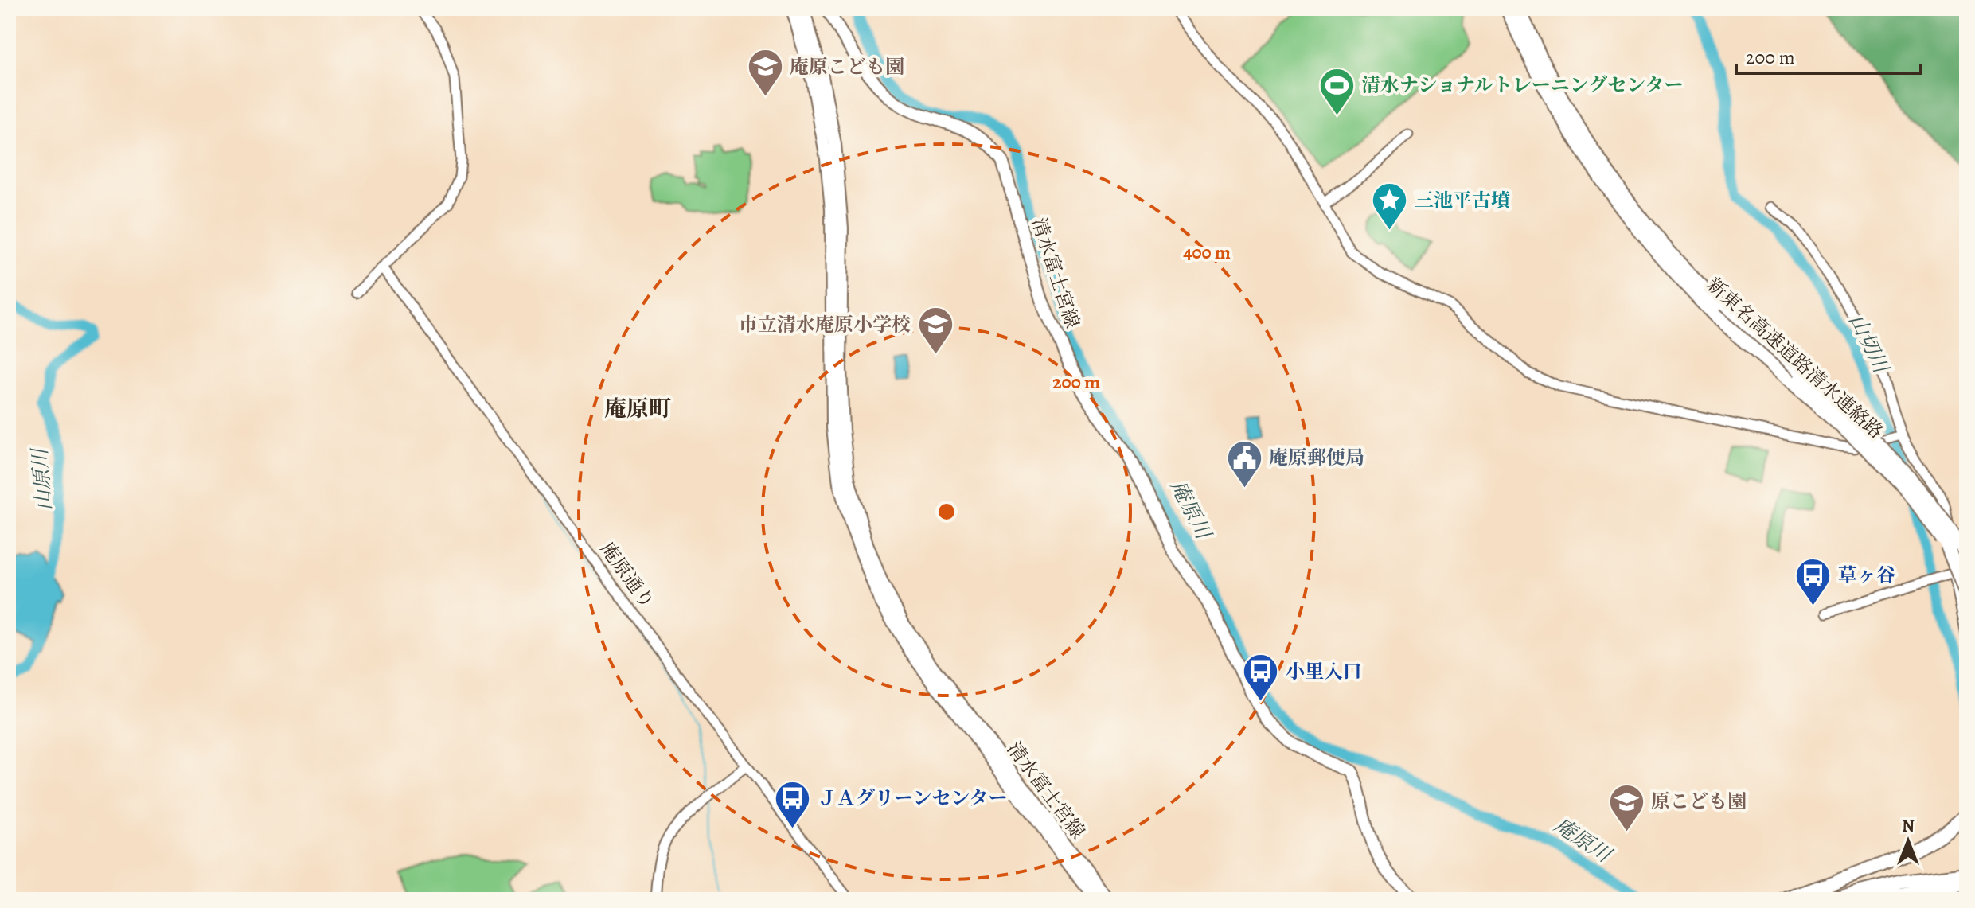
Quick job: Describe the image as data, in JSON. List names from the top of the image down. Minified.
{"streets":{"highway":["新東名高速道路清水連絡路"],"main road":["清水富士宮線"],"street":["庵原通り"]},"districts":["庵原町"],"water":["山切川","山原川","庵原川"],"places":{"school or university":["庵原こども園","市立清水庵原小学校","原こども園"],"sports":["清水ナショナルトレーニングセンター"],"place":["三池平古墳"],"public building":["庵原郵便局"],"bus stop":["草ヶ谷","小里入口","ＪＡグリーンセンター"]},"scale_bar":"200 m","north":"top","rings":["400 m","200 m"]}
